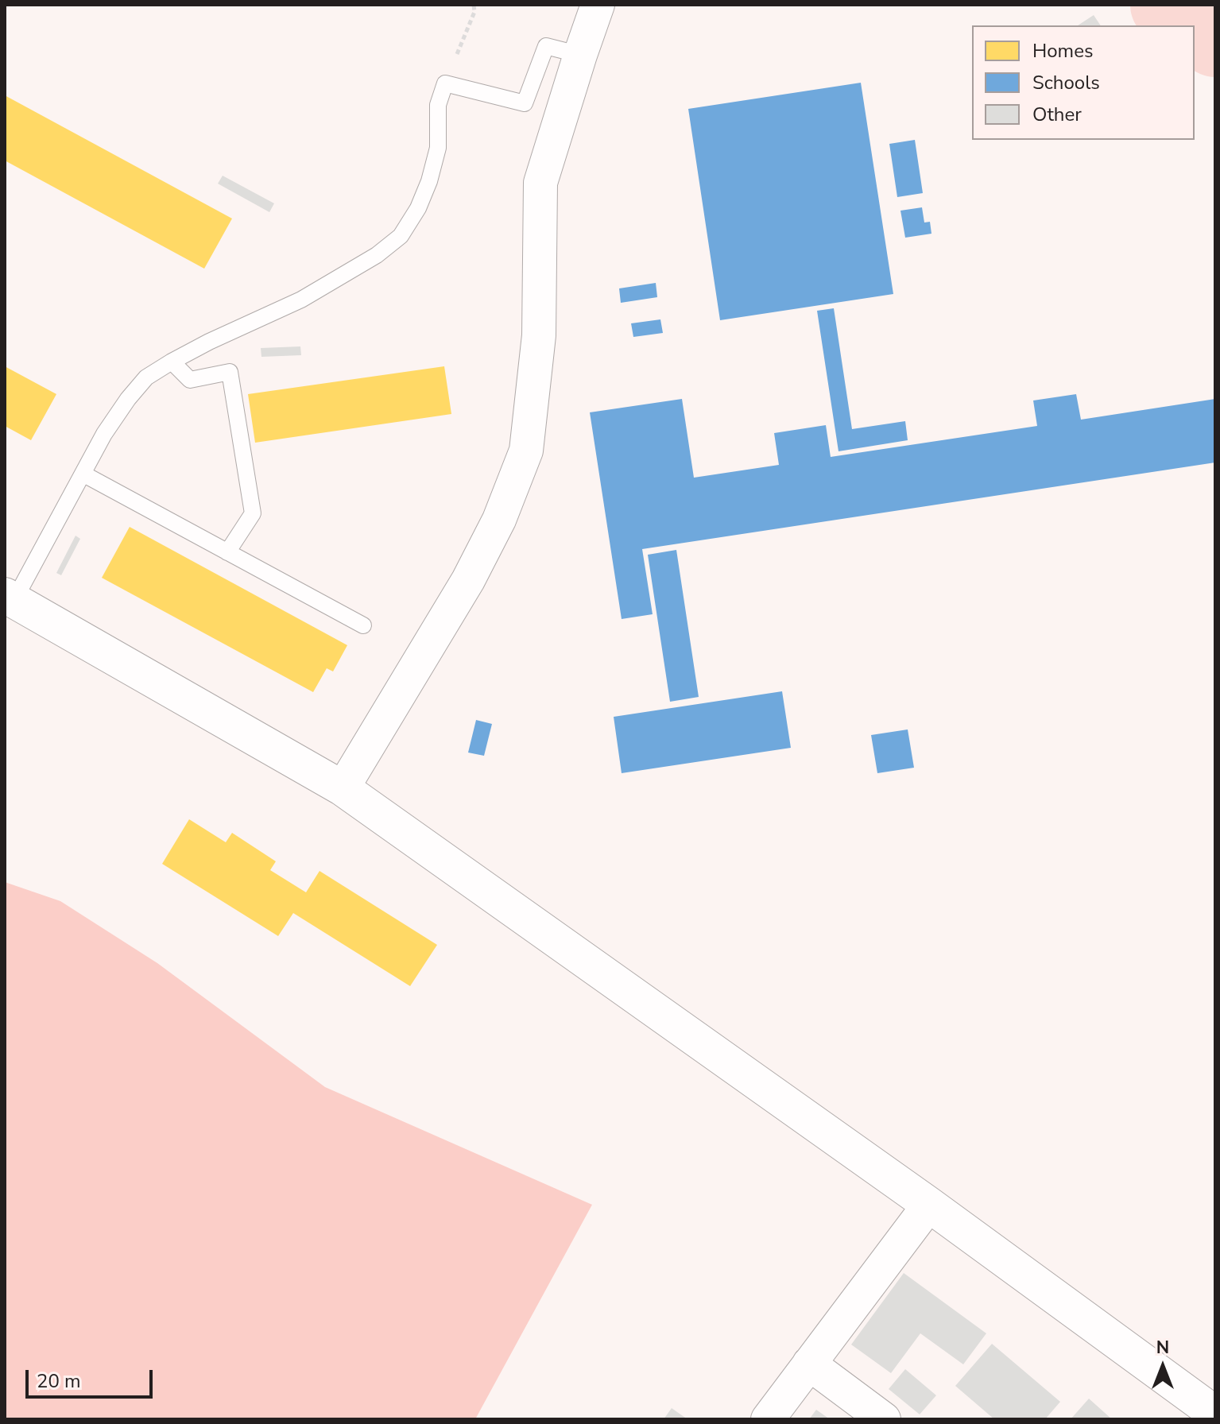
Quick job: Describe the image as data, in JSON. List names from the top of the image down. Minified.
{"legend":["Homes","Schools","Other"],"scale_bar":"20 m","north":"top"}
